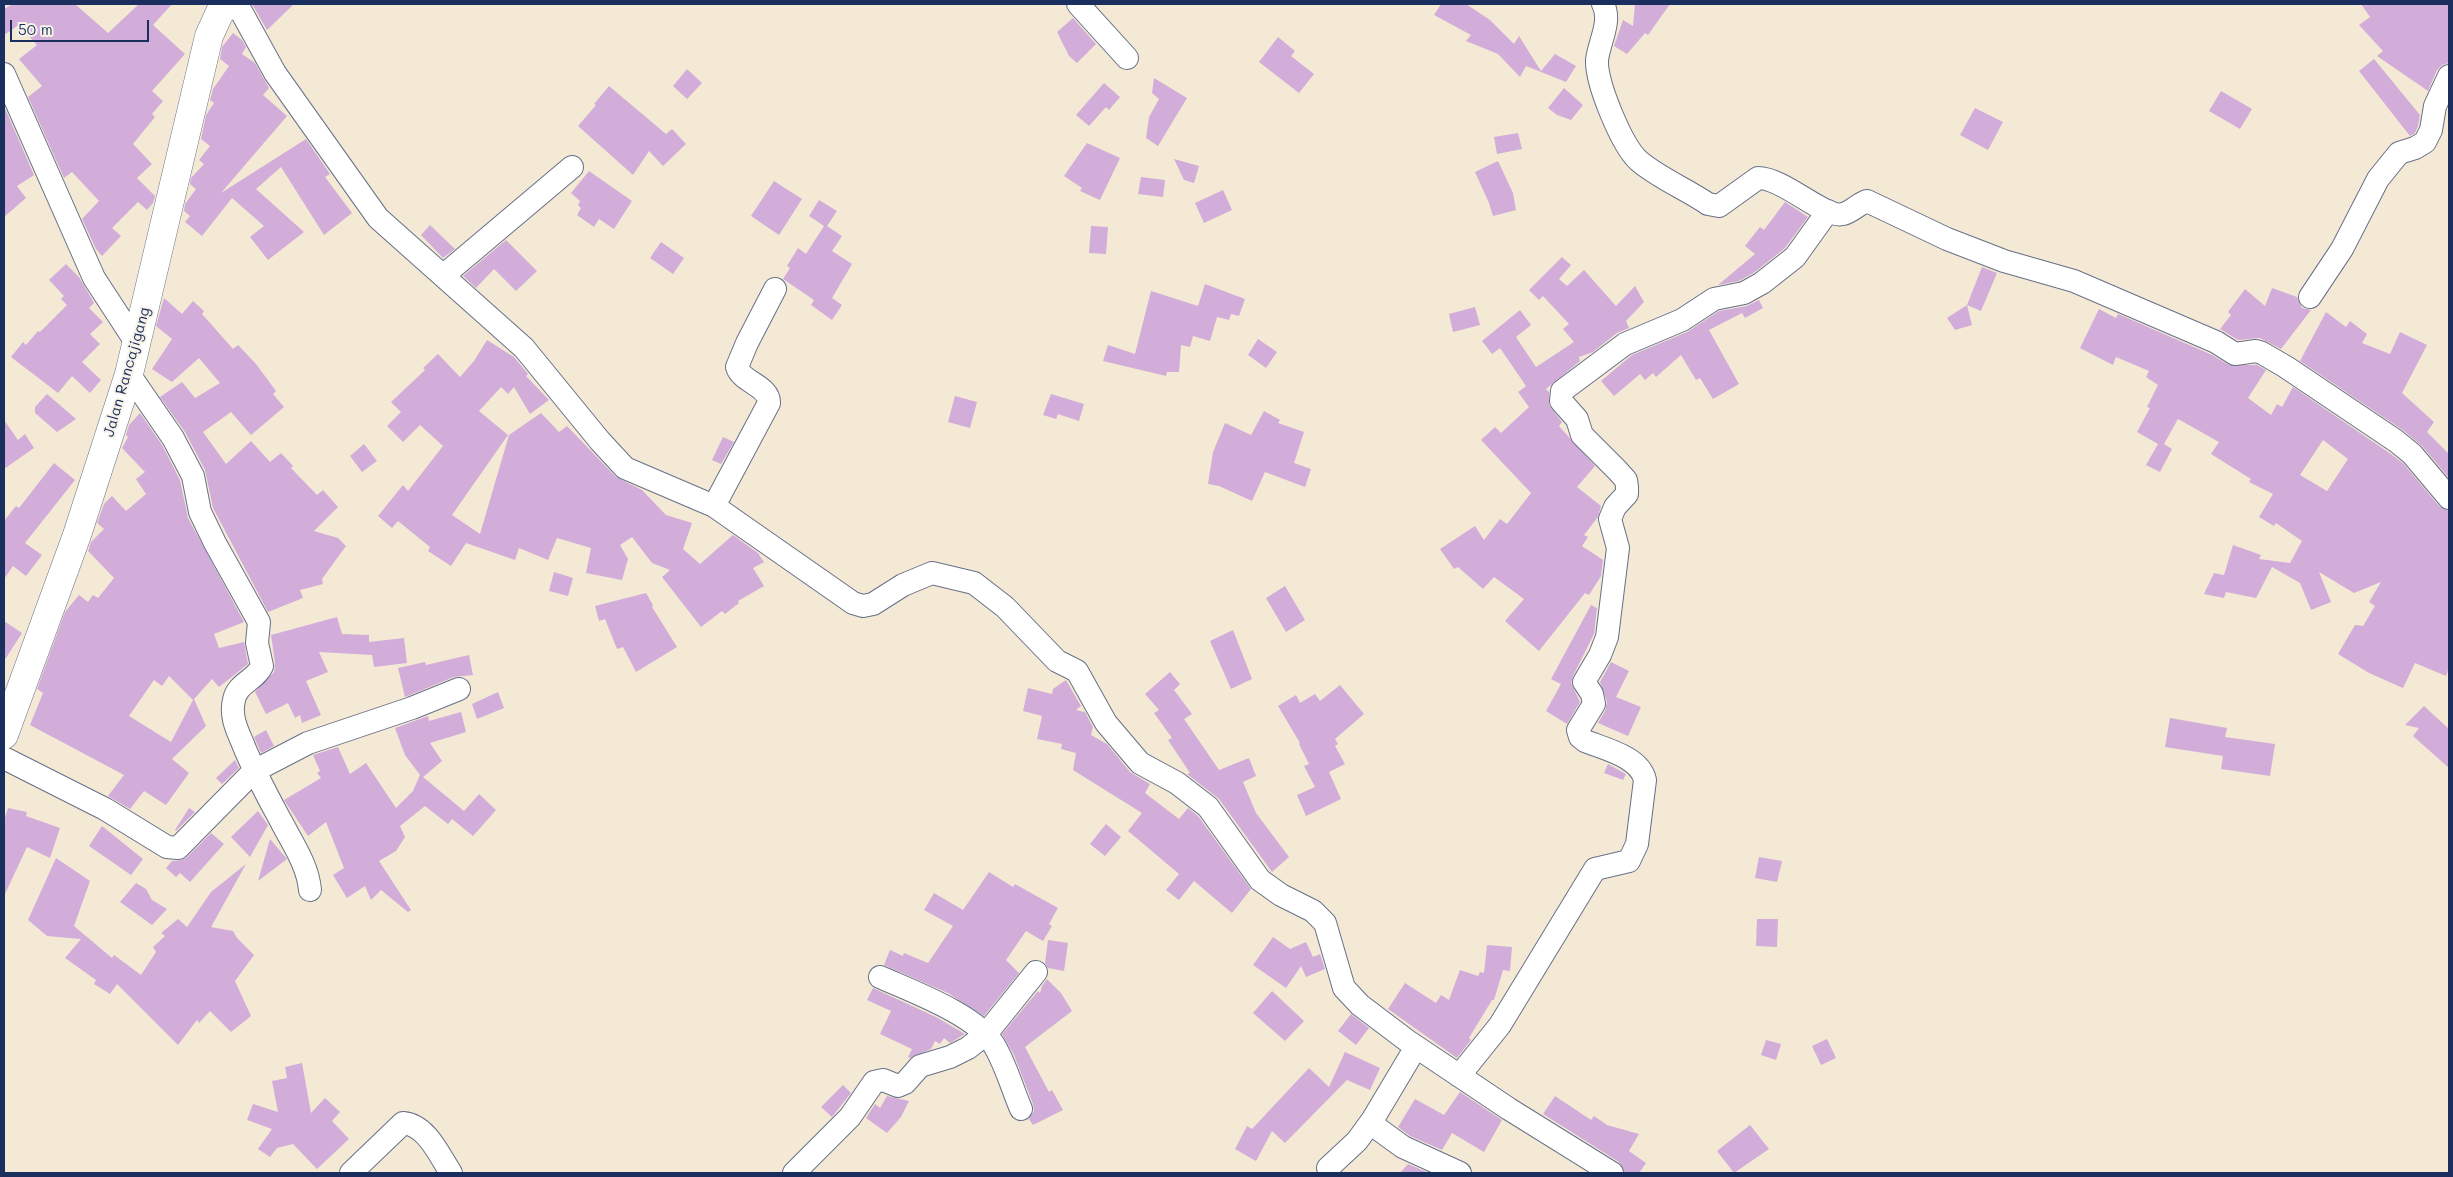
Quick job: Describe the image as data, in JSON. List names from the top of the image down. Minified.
{"streets":{"main road":["Jalan Rancajigang"]},"scale_bar":"50 m"}
